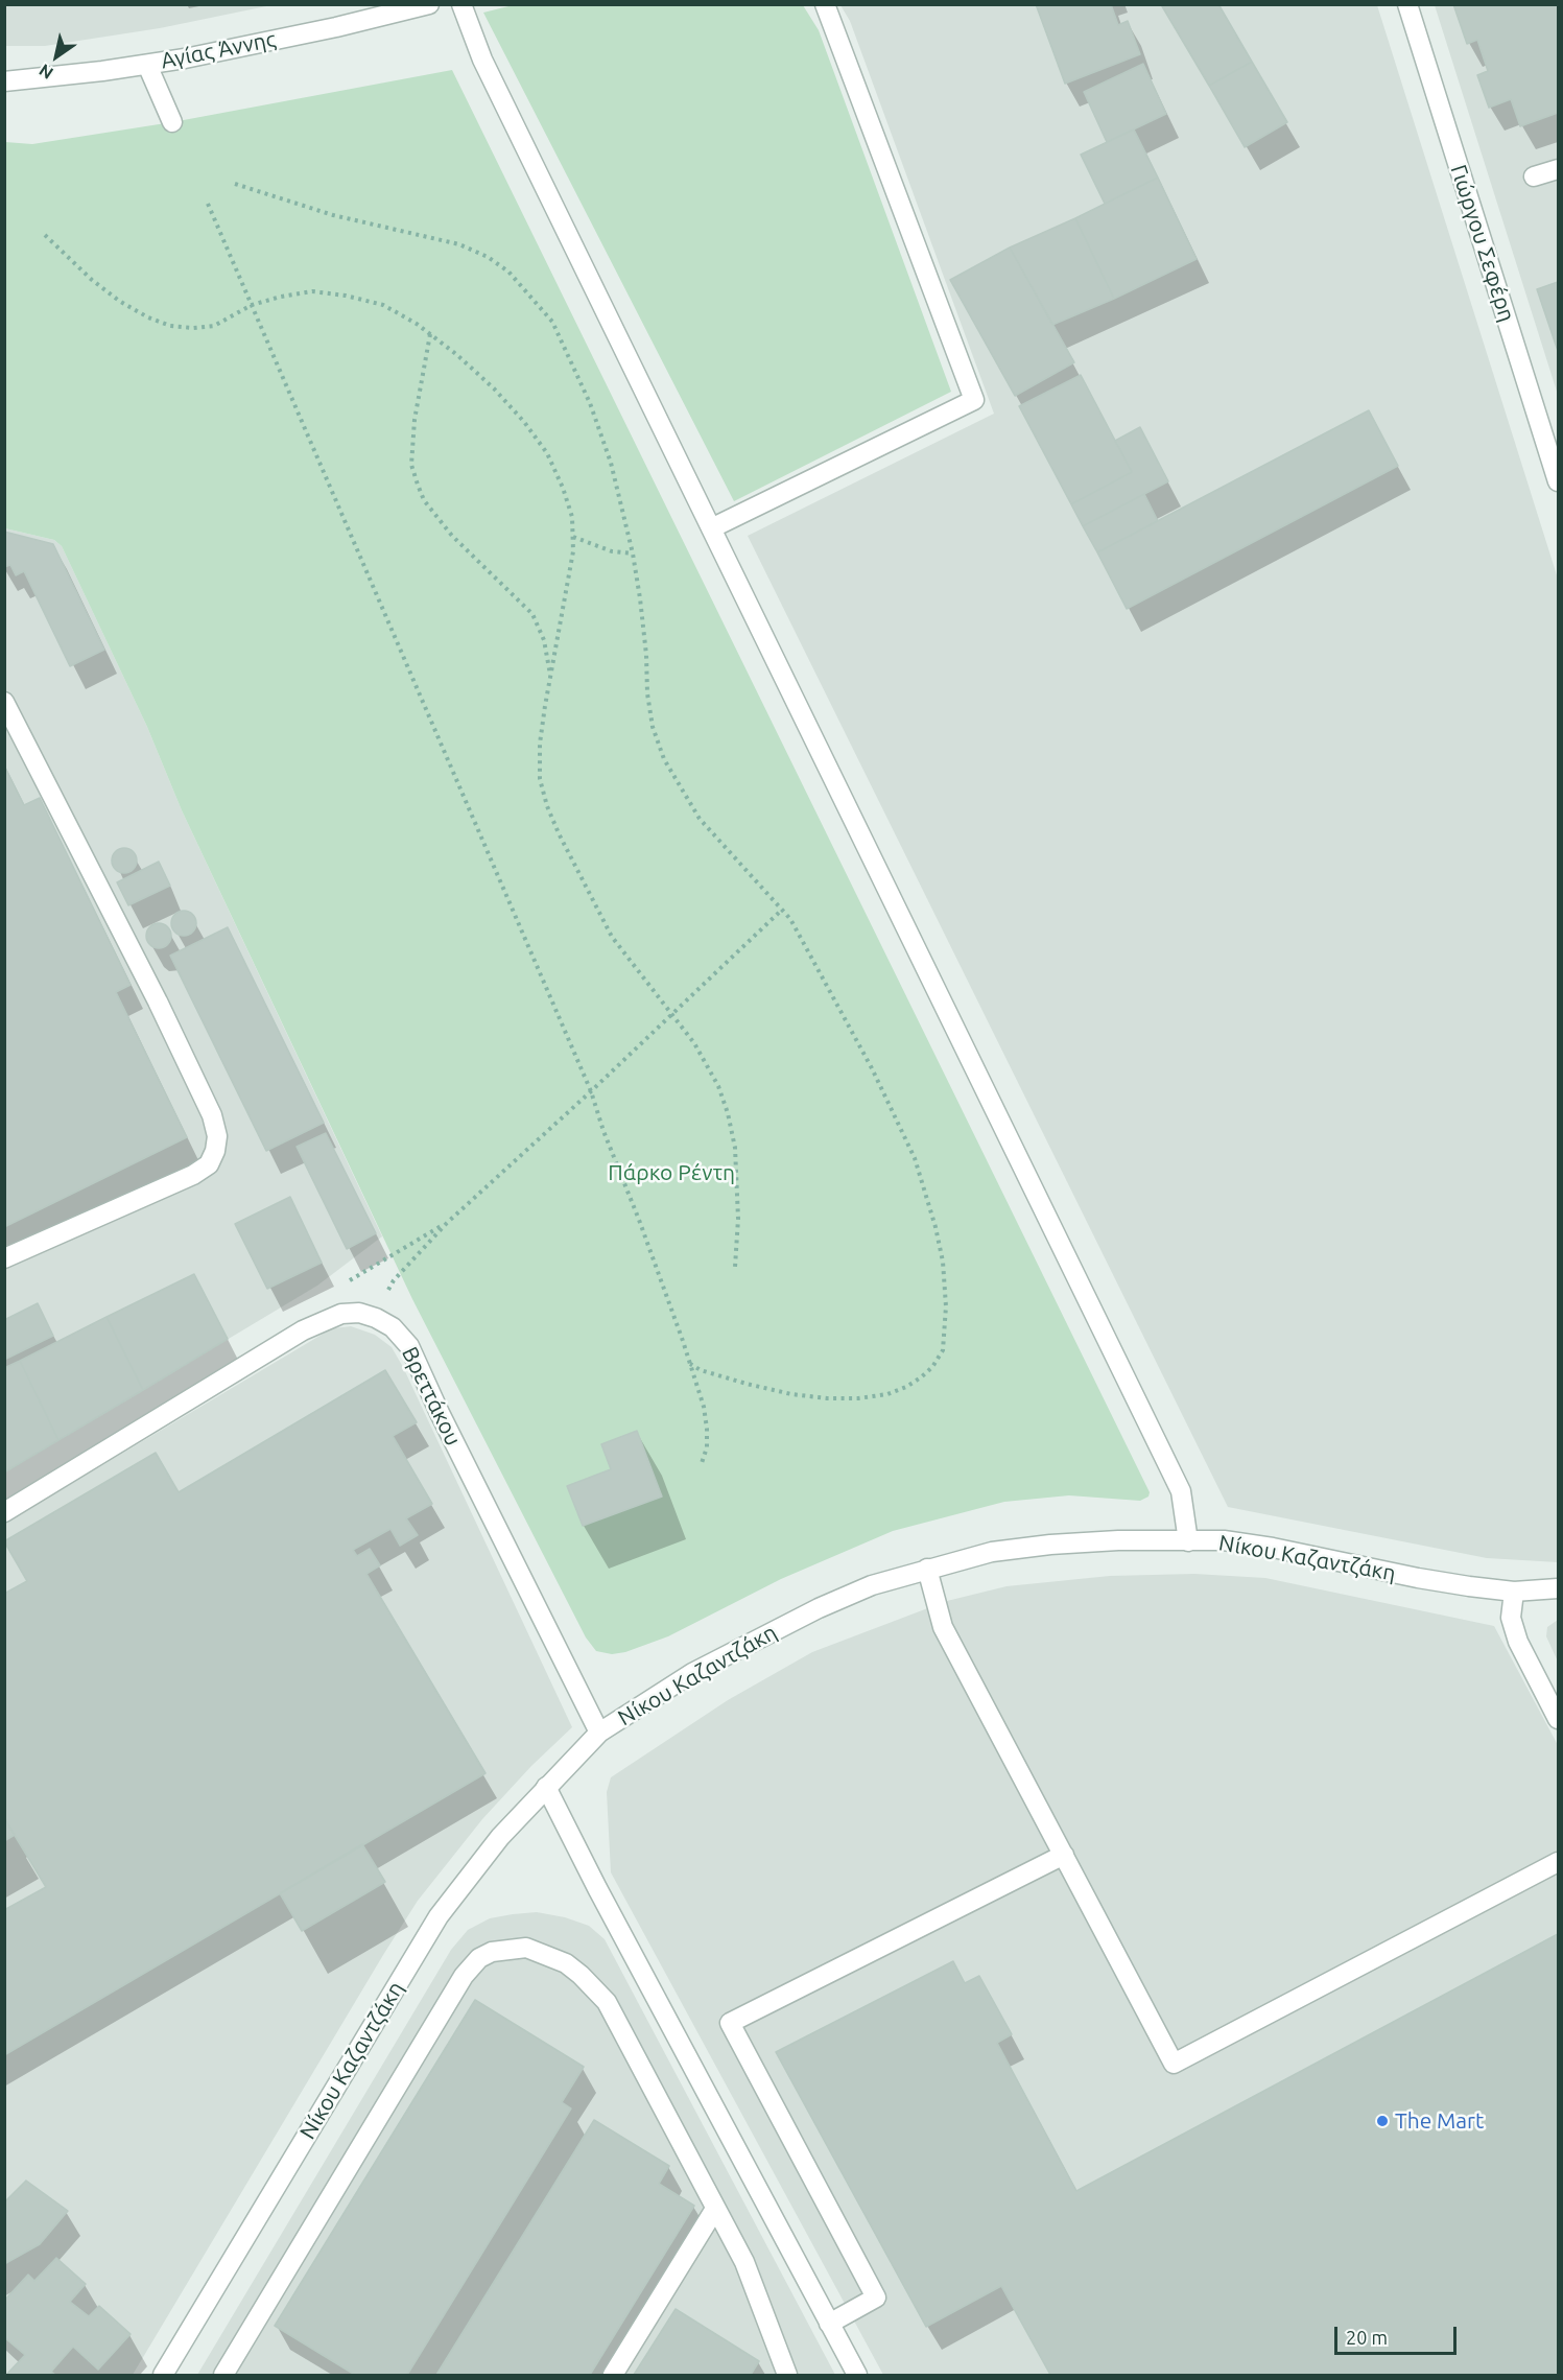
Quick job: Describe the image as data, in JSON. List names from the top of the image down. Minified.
{"streets":{"street":["Αγίας Άννης","Γιώργου Σεφέρη","Βρεττάκου","Νίκου Καζαντζάκη"]},"crossings":[["Βρεττάκου","Νίκου Καζαντζάκη"]],"parks":["Πάρκο Ρέντη"],"places":["The Mart"],"scale_bar":"20 m","north":"bottom left"}
